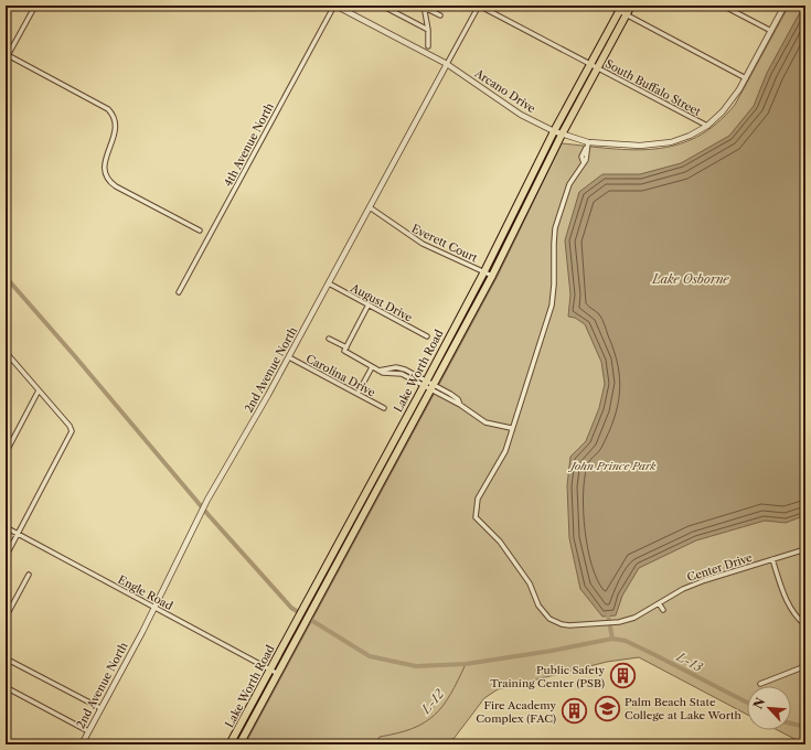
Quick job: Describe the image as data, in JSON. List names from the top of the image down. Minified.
{"streets":{"main road":["Lake Worth Road"],"street":["South Buffalo Street","Arcano Drive","4th Avenue North","Everett Court","August Drive","2nd Avenue North","Carolina Drive","Center Drive","Engle Road"]},"crossings":[["South Buffalo Street","Arcano Drive"],["South Buffalo Street","2nd Avenue North"],["South Buffalo Street","Lake Worth Road"],["Arcano Drive","4th Avenue North"],["Arcano Drive","2nd Avenue North"],["Arcano Drive","Lake Worth Road"],["Arcano Drive","Center Drive"],["Everett Court","2nd Avenue North"],["Everett Court","Lake Worth Road"],["August Drive","2nd Avenue North"],["2nd Avenue North","Carolina Drive"],["2nd Avenue North","Engle Road"],["Lake Worth Road","Engle Road"]],"water":["Lake Osborne","L-13","L-12"],"parks":["John Prince Park"],"places":{"building":["Public Safety Training Center (PSB)","Fire Academy Complex (FAC)"],"school or university":["Palm Beach State College at Lake Worth"]},"north":"top left"}
